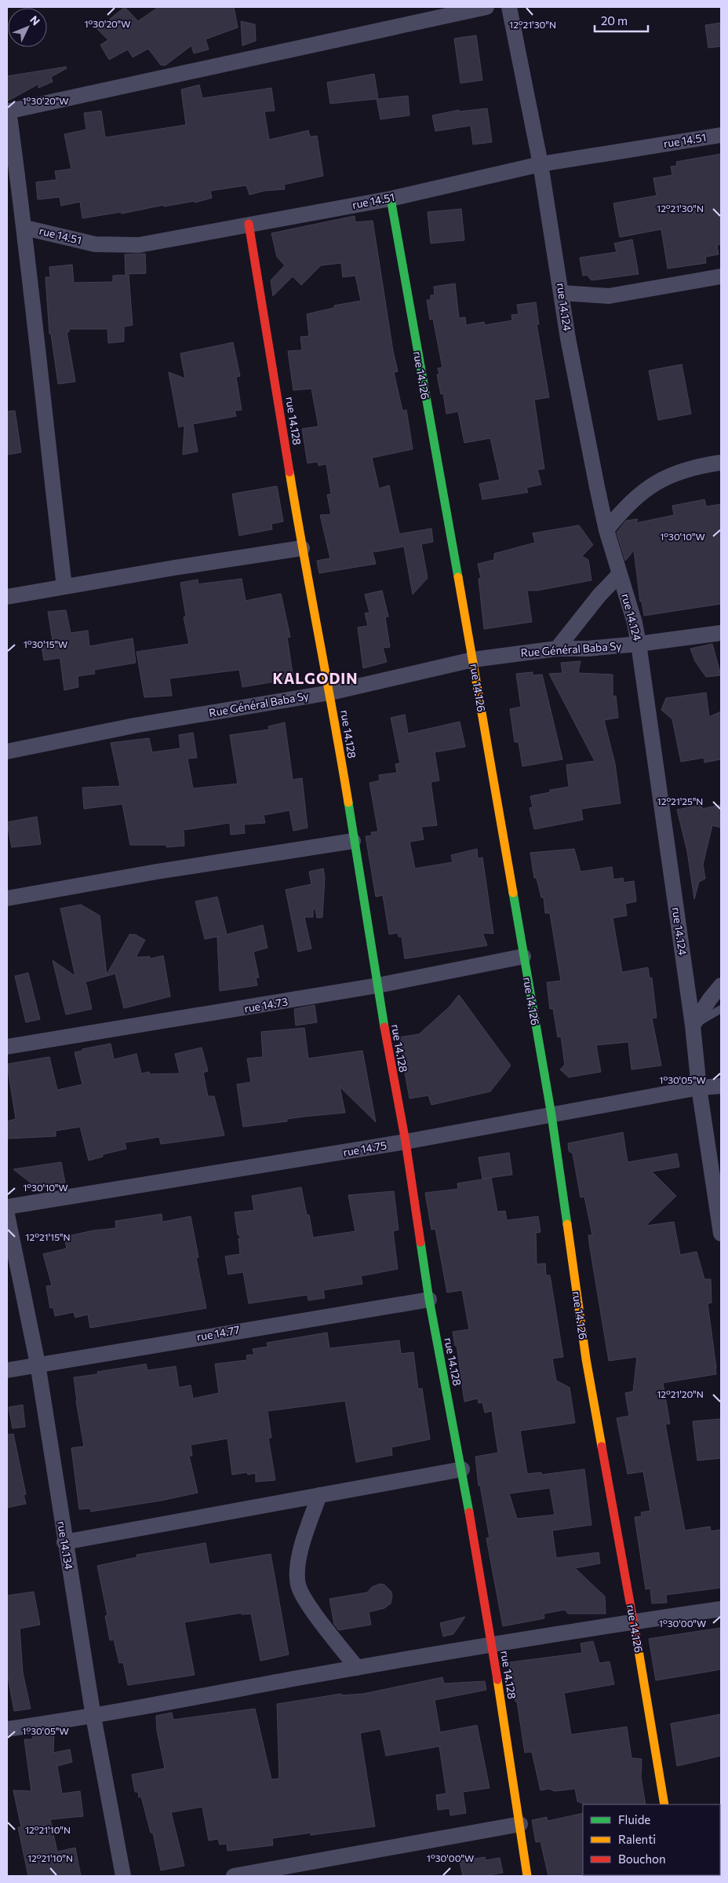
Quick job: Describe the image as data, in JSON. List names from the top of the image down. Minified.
{"streets":{"street":["rue 14.51","rue 14.124","rue 14.126","rue 14.128","Rue Général Baba Sy","rue 14.73","rue 14.75","rue 14.77","rue 14.134"]},"crossings":[["rue 14.51","rue 14.124"],["rue 14.51","rue 14.126"],["rue 14.51","rue 14.128"],["rue 14.124","Rue Général Baba Sy"],["rue 14.124","rue 14.75"],["rue 14.126","Rue Général Baba Sy"],["rue 14.126","rue 14.73"],["rue 14.126","rue 14.75"],["rue 14.128","Rue Général Baba Sy"],["rue 14.128","rue 14.73"],["rue 14.128","rue 14.75"],["rue 14.128","rue 14.77"],["rue 14.77","rue 14.134"]],"districts":["KALGODIN"],"legend":["Fluide","Ralenti","Bouchon"],"scale_bar":"20 m","north":"top right","coordinates":["1°30'20\"W","12°21'30\"N","1°30'10\"W","1°30'15\"W","12°21'25\"N","1°30'05\"W","12°21'15\"N","12°21'20\"N","1°30'00\"W","12°21'10\"N"]}
